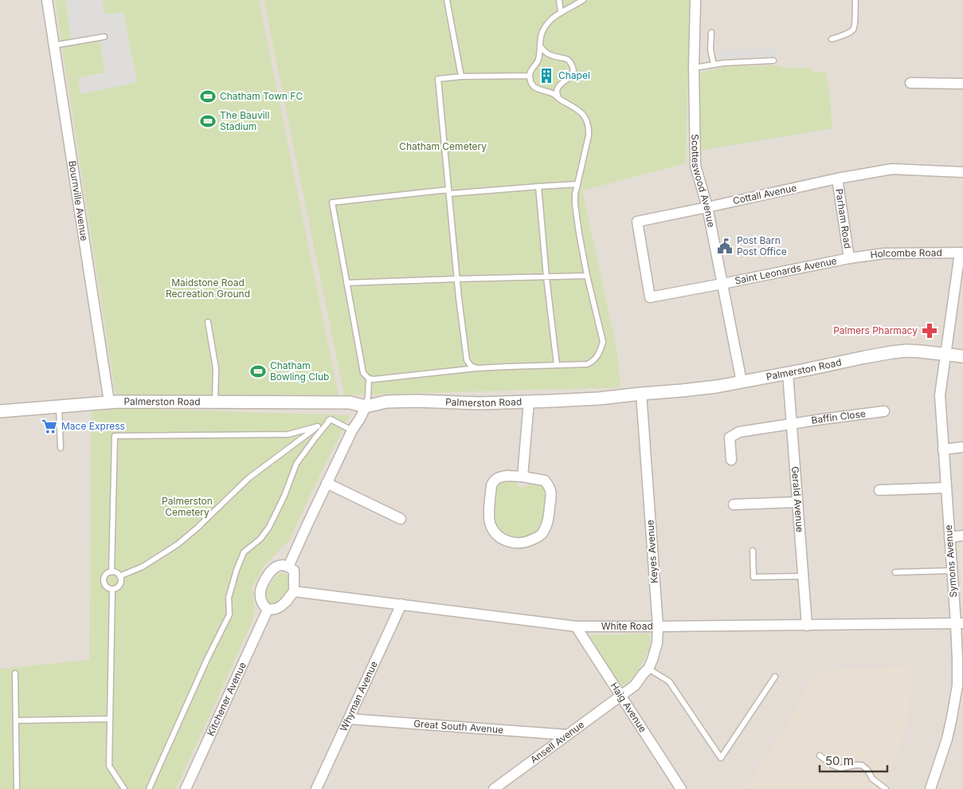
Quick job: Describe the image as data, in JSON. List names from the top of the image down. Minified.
{"streets":{"street":["Scotteswood Avenue","Cottall Avenue","Bournville Avenue","Parham Road","Holcombe Road","Saint Leonards Avenue","Palmerston Road","Baffin Close","Gerald Avenue","Keyes Avenue","Symons Avenue","White Road","Whyman Avenue","Kitchener Avenue","Haig Avenue","Great South Avenue","Ansell Avenue"]},"crossings":[["Scotteswood Avenue","Cottall Avenue"],["Scotteswood Avenue","Saint Leonards Avenue"],["Scotteswood Avenue","Palmerston Road"],["Cottall Avenue","Parham Road"],["Cottall Avenue","Saint Leonards Avenue"],["Bournville Avenue","Palmerston Road"],["Parham Road","Holcombe Road"],["Parham Road","Saint Leonards Avenue"],["Holcombe Road","Saint Leonards Avenue"],["Holcombe Road","Symons Avenue"],["Palmerston Road","Gerald Avenue"],["Palmerston Road","Keyes Avenue"],["Palmerston Road","Symons Avenue"],["Baffin Close","Gerald Avenue"],["Gerald Avenue","White Road"],["Keyes Avenue","White Road"],["Keyes Avenue","Haig Avenue"],["Keyes Avenue","Ansell Avenue"],["Symons Avenue","White Road"],["White Road","Whyman Avenue"],["White Road","Kitchener Avenue"],["White Road","Haig Avenue"],["Whyman Avenue","Great South Avenue"],["Haig Avenue","Ansell Avenue"],["Great South Avenue","Ansell Avenue"]],"parks":["Chatham Cemetery","Maidstone Road Recreation Ground","Palmerston Cemetery"],"places":{"building":["Chapel"],"sports":["Chatham Town FC","The Bauvill Stadium","Chatham Bowling Club"],"public building":["Post Barn Post Office"],"pharmacy":["Palmers Pharmacy"],"supermarket":["Mace Express"]},"scale_bar":"50 m"}
